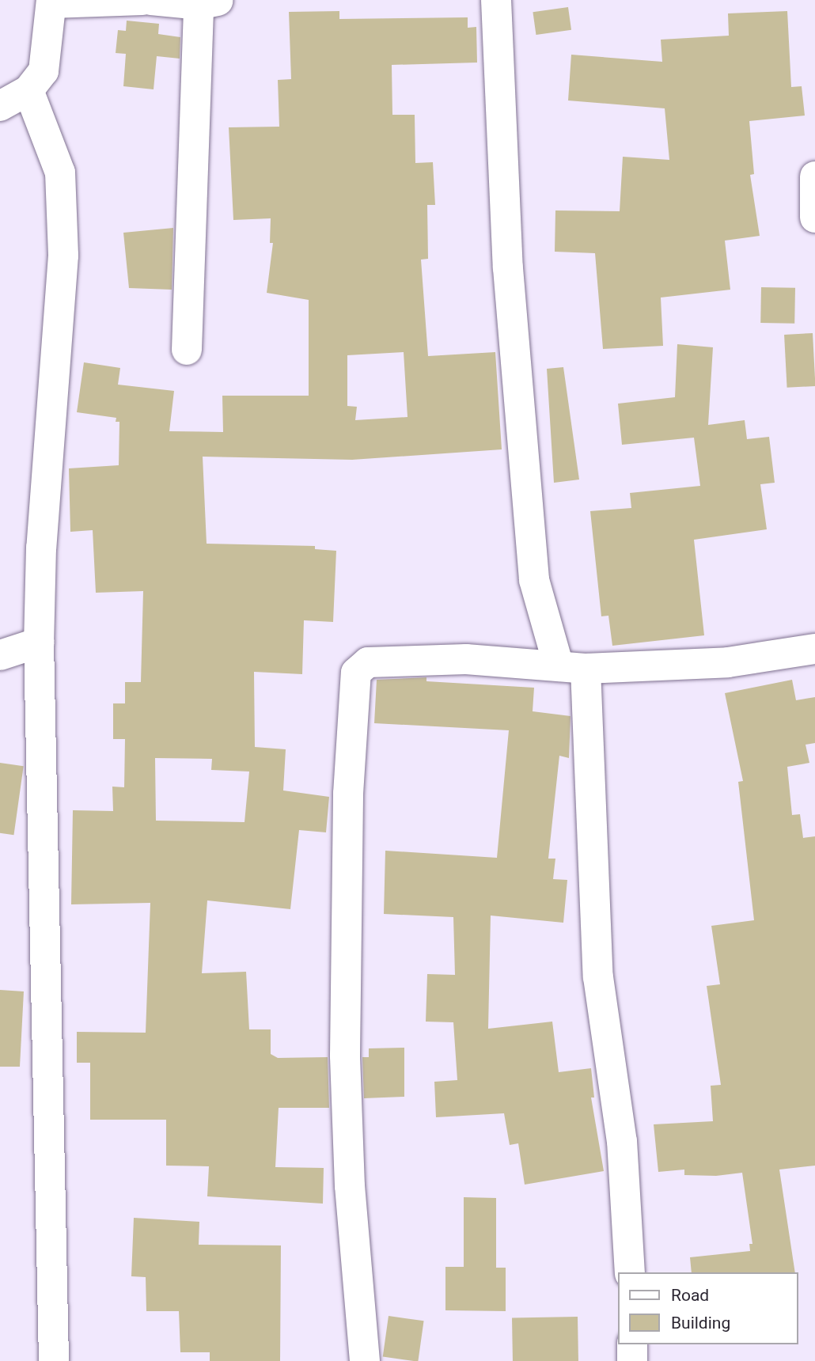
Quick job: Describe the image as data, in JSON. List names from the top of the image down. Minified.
{"legend":["Road","Building"]}
